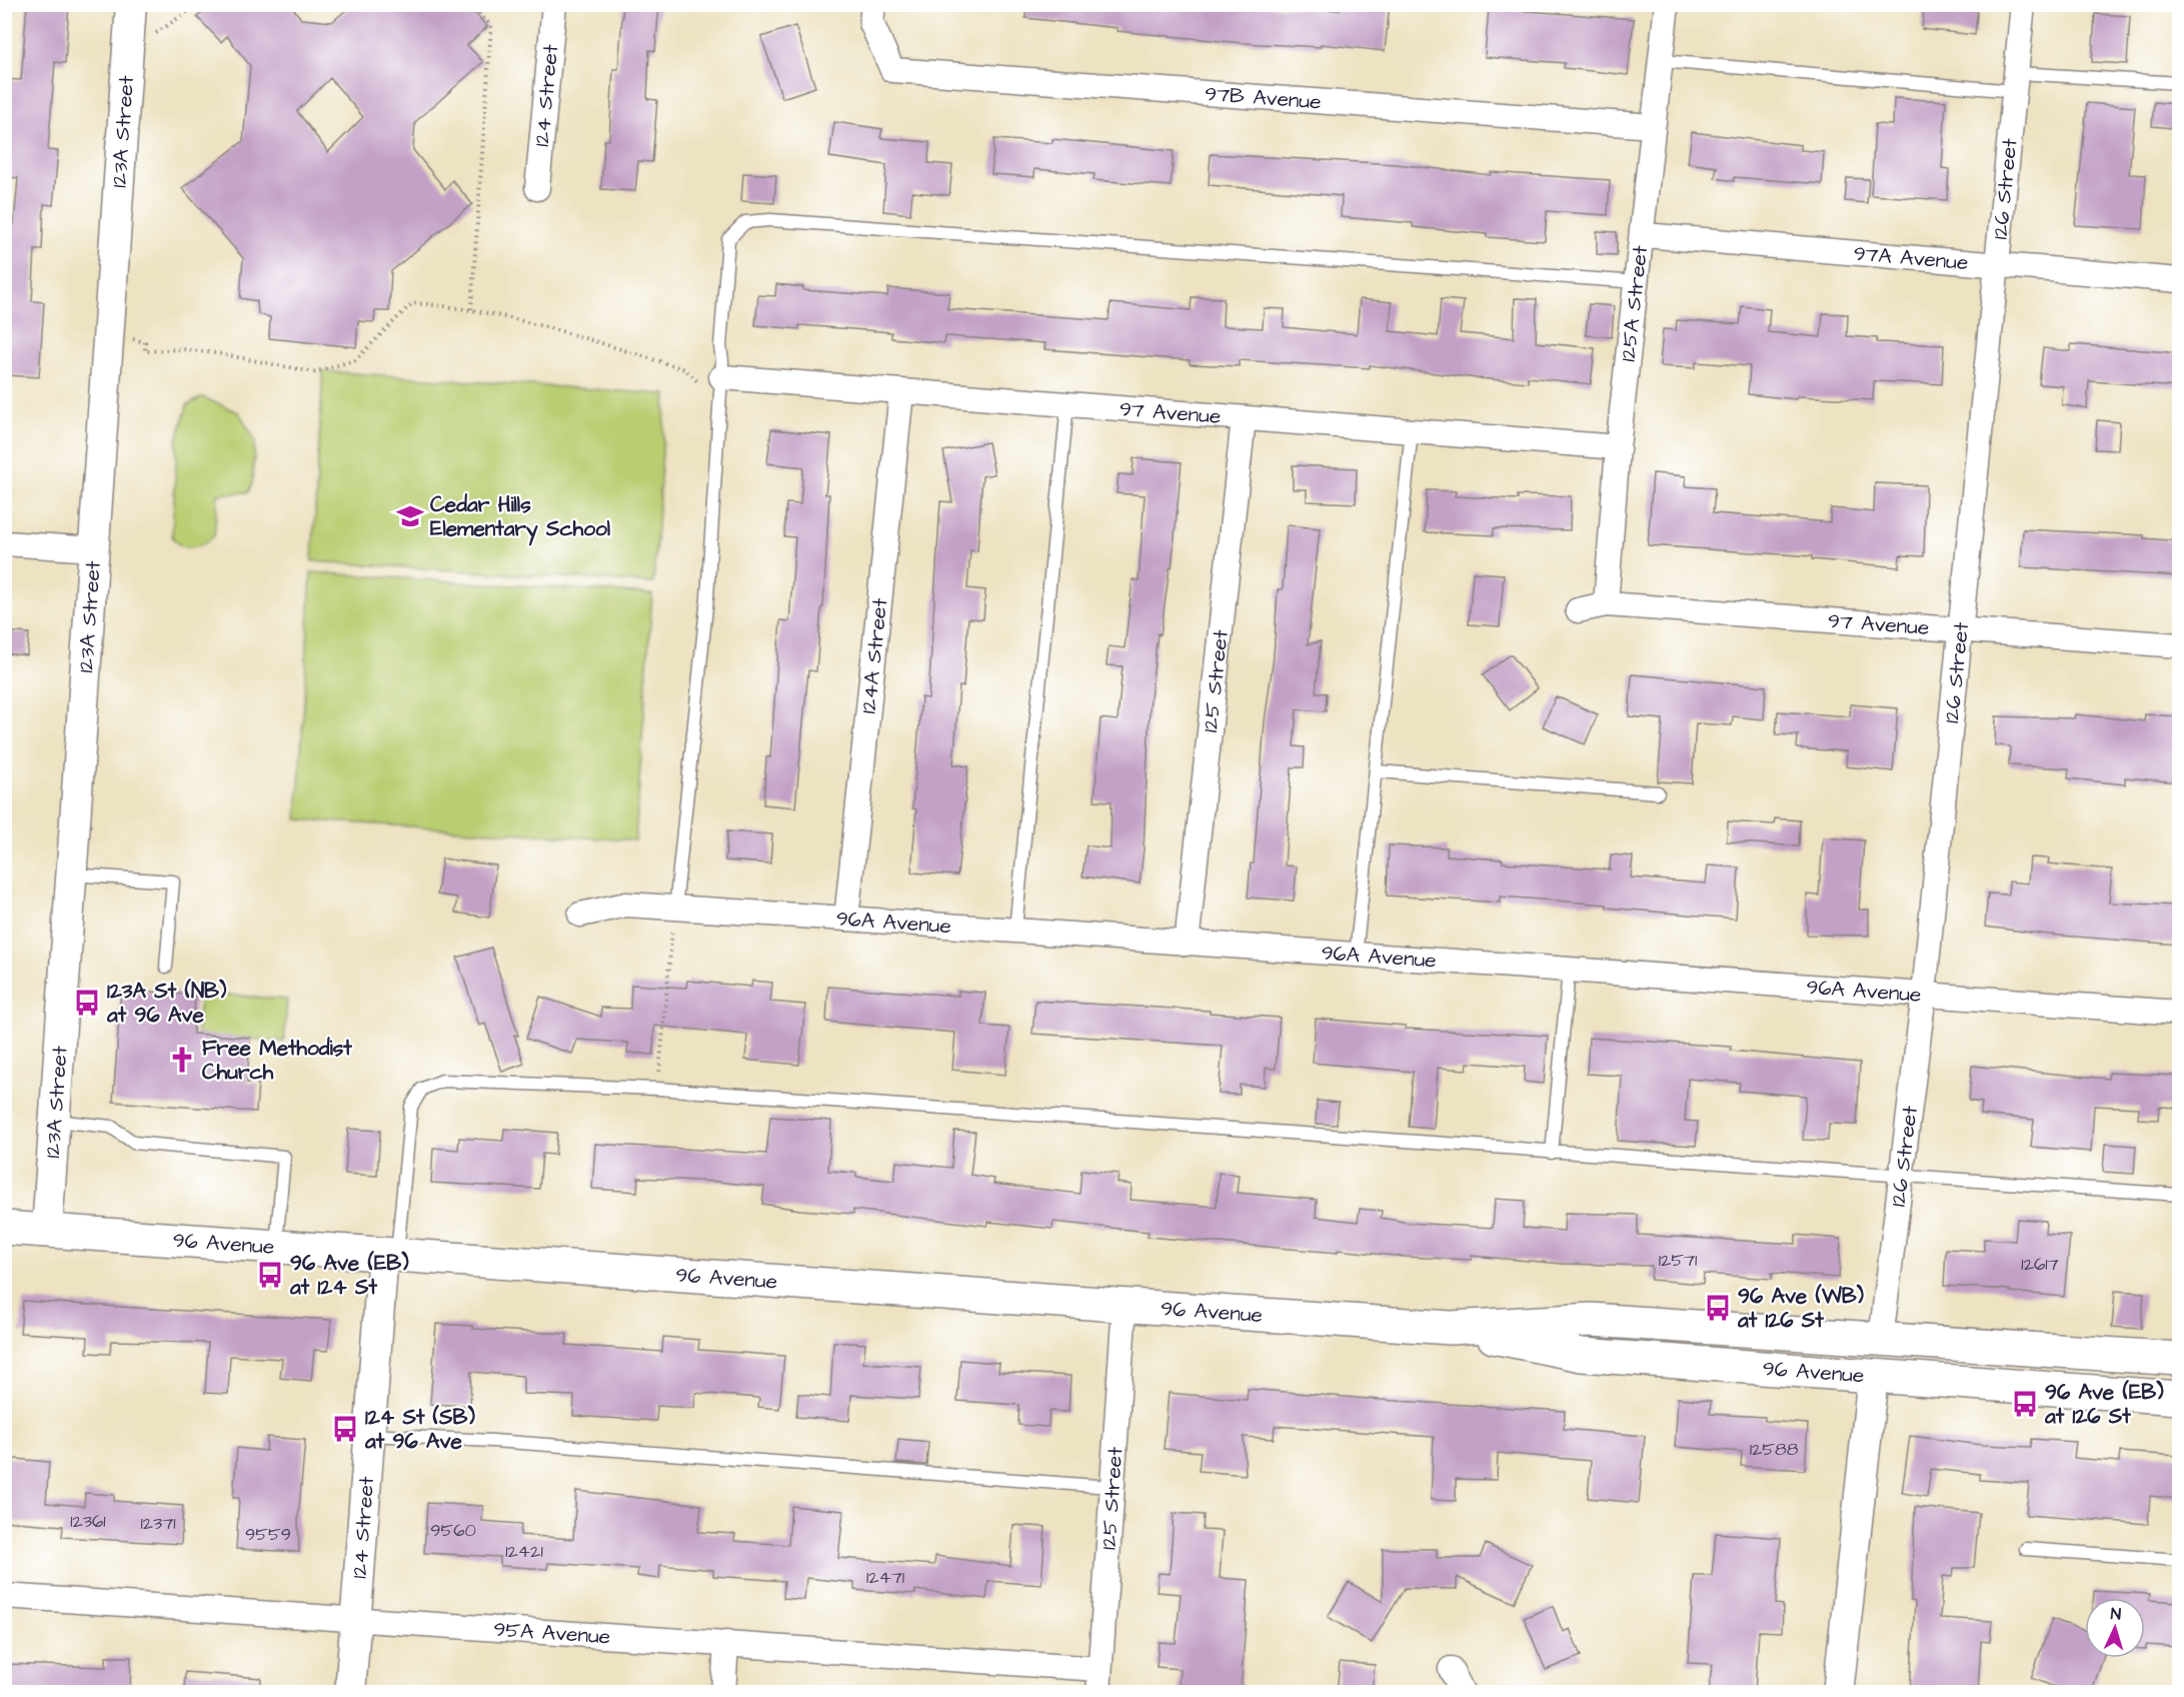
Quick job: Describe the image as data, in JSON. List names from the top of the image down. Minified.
{"streets":{"main road":["96 Avenue"],"street":["124 Street","97B Avenue","123A Street","126 Street","97A Avenue","125A Street","97 Avenue","124A Street","125 Street","96A Avenue","95A Avenue"]},"crossings":[["124 Street","96 Avenue"],["124 Street","95A Avenue"],["97B Avenue","125A Street"],["123A Street","96 Avenue"],["126 Street","97A Avenue"],["126 Street","97 Avenue"],["126 Street","96A Avenue"],["126 Street","96 Avenue"],["97A Avenue","125A Street"],["125A Street","97 Avenue"],["97 Avenue","124A Street"],["97 Avenue","125 Street"],["124A Street","96A Avenue"],["125 Street","96A Avenue"],["125 Street","96 Avenue"],["125 Street","95A Avenue"]],"places":{"school or university":["Cedar Hills Elementary School"],"bus stop":["123A St (NB) at 96 Ave","96 Ave (EB) at 124 St","96 Ave (WB) at 126 St","96 Ave (EB) at 126 St","124 St (SB) at 96 Ave"],"church":["Free Methodist Church"]},"house_numbers":["12571","12617","12588","12361","12371","9560","9559","12421","12471"],"north":"top"}
